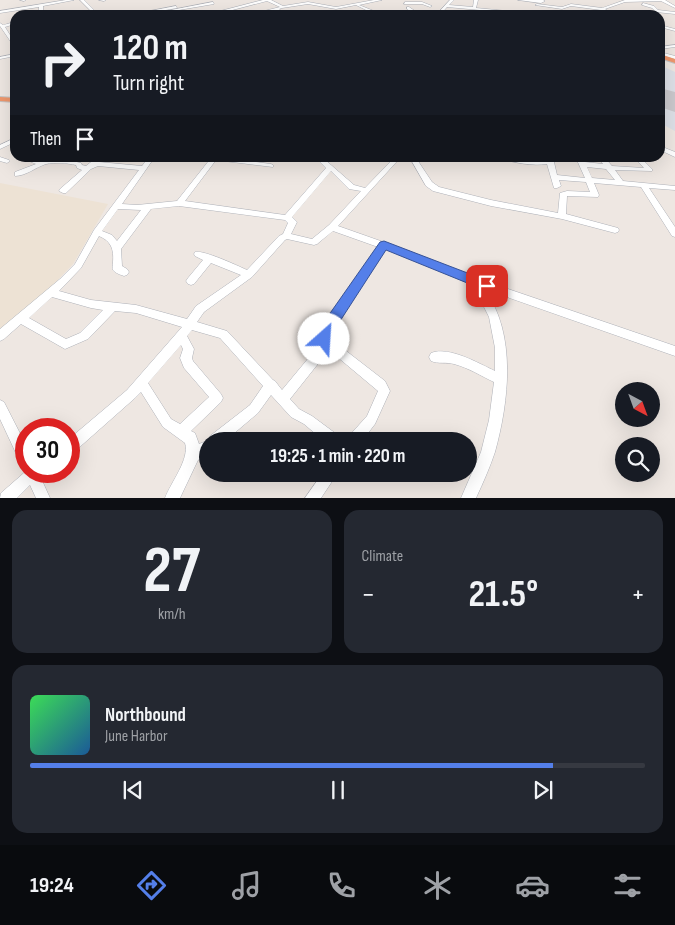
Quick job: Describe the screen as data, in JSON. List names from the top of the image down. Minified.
{"north":"bottom right","page":{"turn":["120 m","Turn right"],"then":"Then","limit":"30","trip":"19:25 · 1 min · 220 m","tile":[["27","km/h"],"Climate"],"heat":["−","21.5°","+"],"song":["Northbound","June Harbor"],"tabs":"19:24"}}
